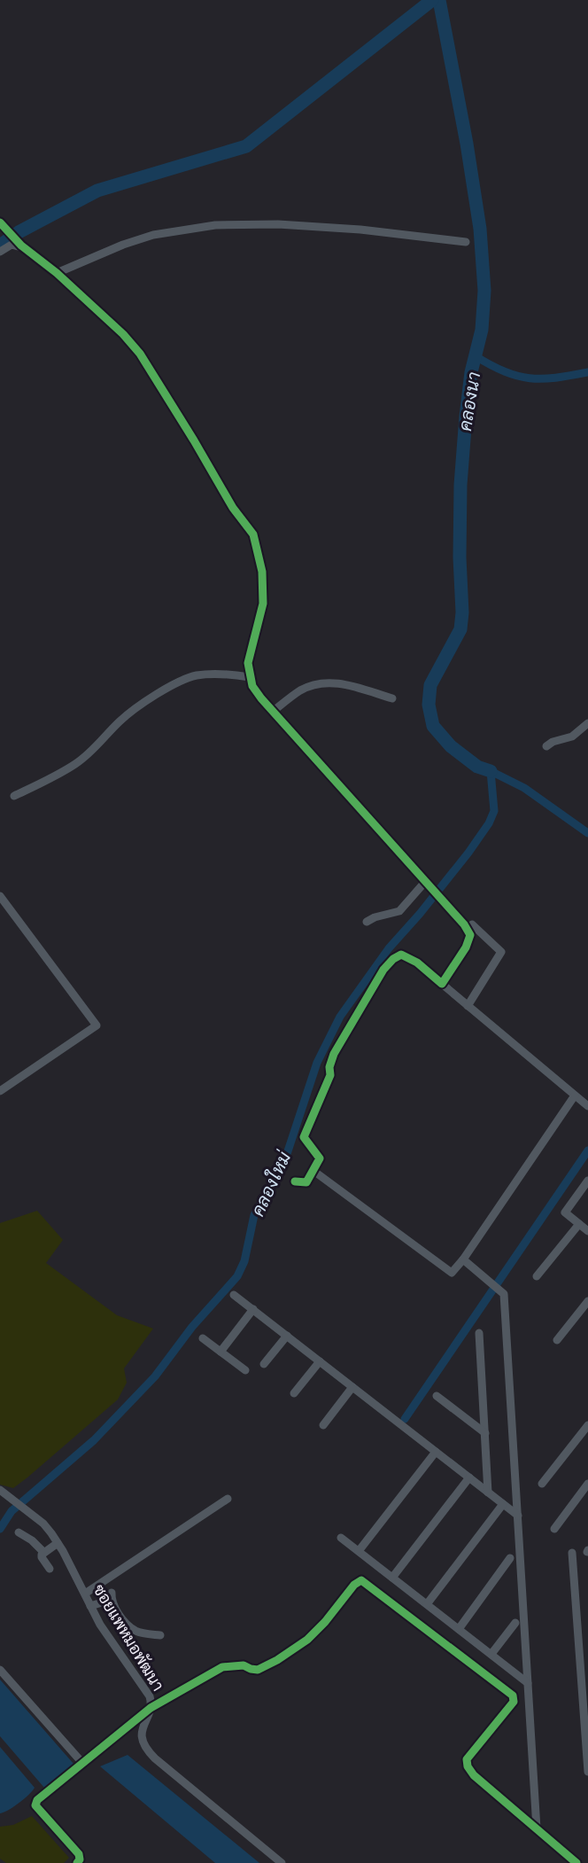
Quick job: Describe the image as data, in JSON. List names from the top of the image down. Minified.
{"streets":{"street":["ซอยแพหมอพัฒนา"]},"water":["คลองนา","คลองใหม่"]}
